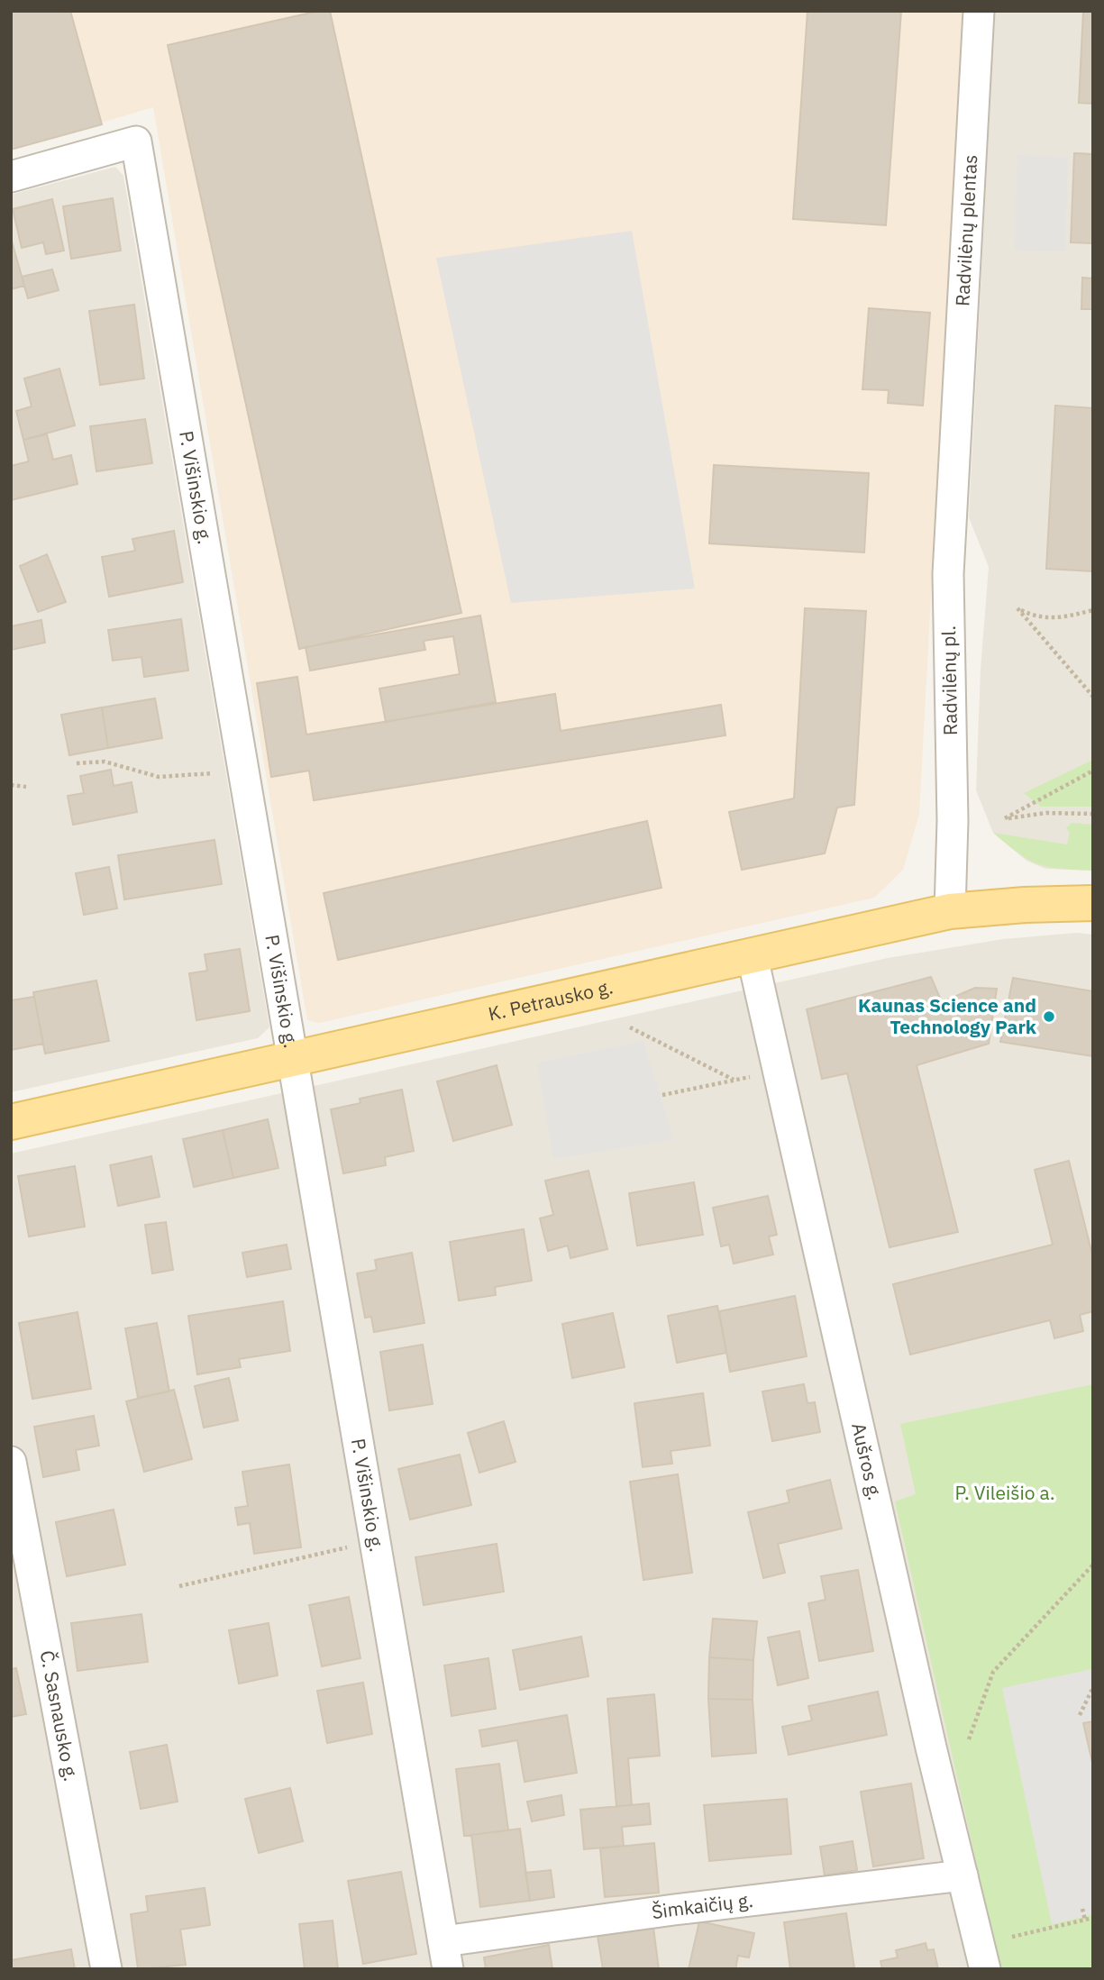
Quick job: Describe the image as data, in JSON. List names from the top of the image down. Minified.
{"streets":{"main road":["K. Petrausko g."],"street":["Radvilėnų plentas","P. Višinskio g.","Radvilėnų pl.","Aušros g.","Č. Sasnausko g.","Šimkaičių g."]},"crossings":[["Radvilėnų plentas","Radvilėnų pl."],["P. Višinskio g.","K. Petrausko g."],["P. Višinskio g.","Šimkaičių g."],["Radvilėnų pl.","K. Petrausko g."],["K. Petrausko g.","Aušros g."],["Aušros g.","Šimkaičių g."]],"parks":["P. Vileišio a."],"places":["Kaunas Science and Technology Park"]}
